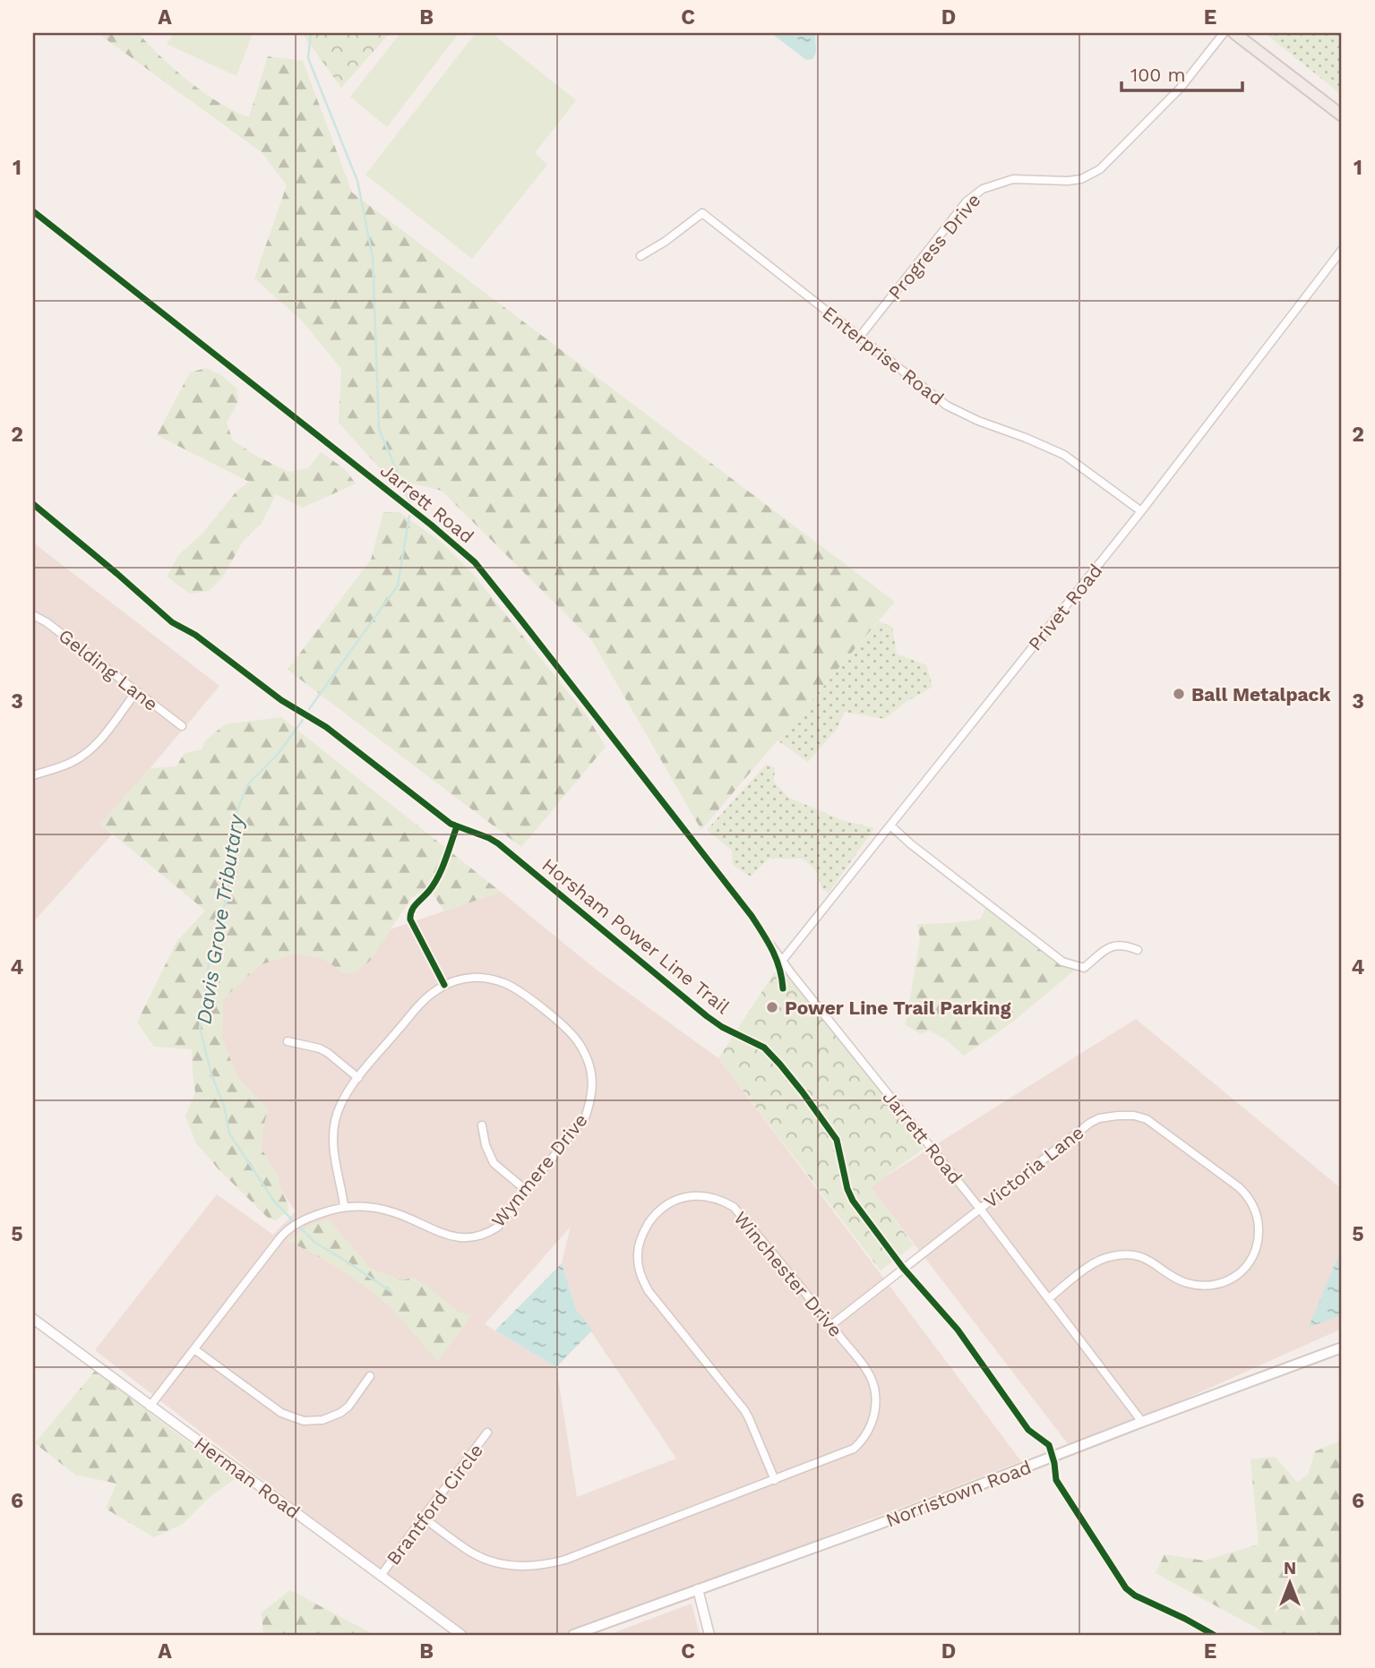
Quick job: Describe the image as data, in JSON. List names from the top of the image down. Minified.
{"streets":{"main road":["Norristown Road"],"street":["Progress Drive","Enterprise Road","Jarrett Road","Privet Road","Gelding Lane","Victoria Lane","Wynmere Drive","Winchester Drive","Herman Road","Brantford Circle"],"cycle path":["Horsham Power Line Trail"]},"crossings":[["Progress Drive","Enterprise Road"],["Enterprise Road","Privet Road"],["Jarrett Road","Privet Road"],["Jarrett Road","Victoria Lane"],["Jarrett Road","Norristown Road"],["Victoria Lane","Winchester Drive"],["Wynmere Drive","Herman Road"],["Winchester Drive","Brantford Circle"],["Herman Road","Brantford Circle"]],"water":["Davis Grove Tributary"],"places":["Ball Metalpack","Power Line Trail Parking"],"scale_bar":"100 m","north":"top","grid":{"columns":["A","B","C","D","E"],"rows":["1","2","3","4","5","6"]}}
